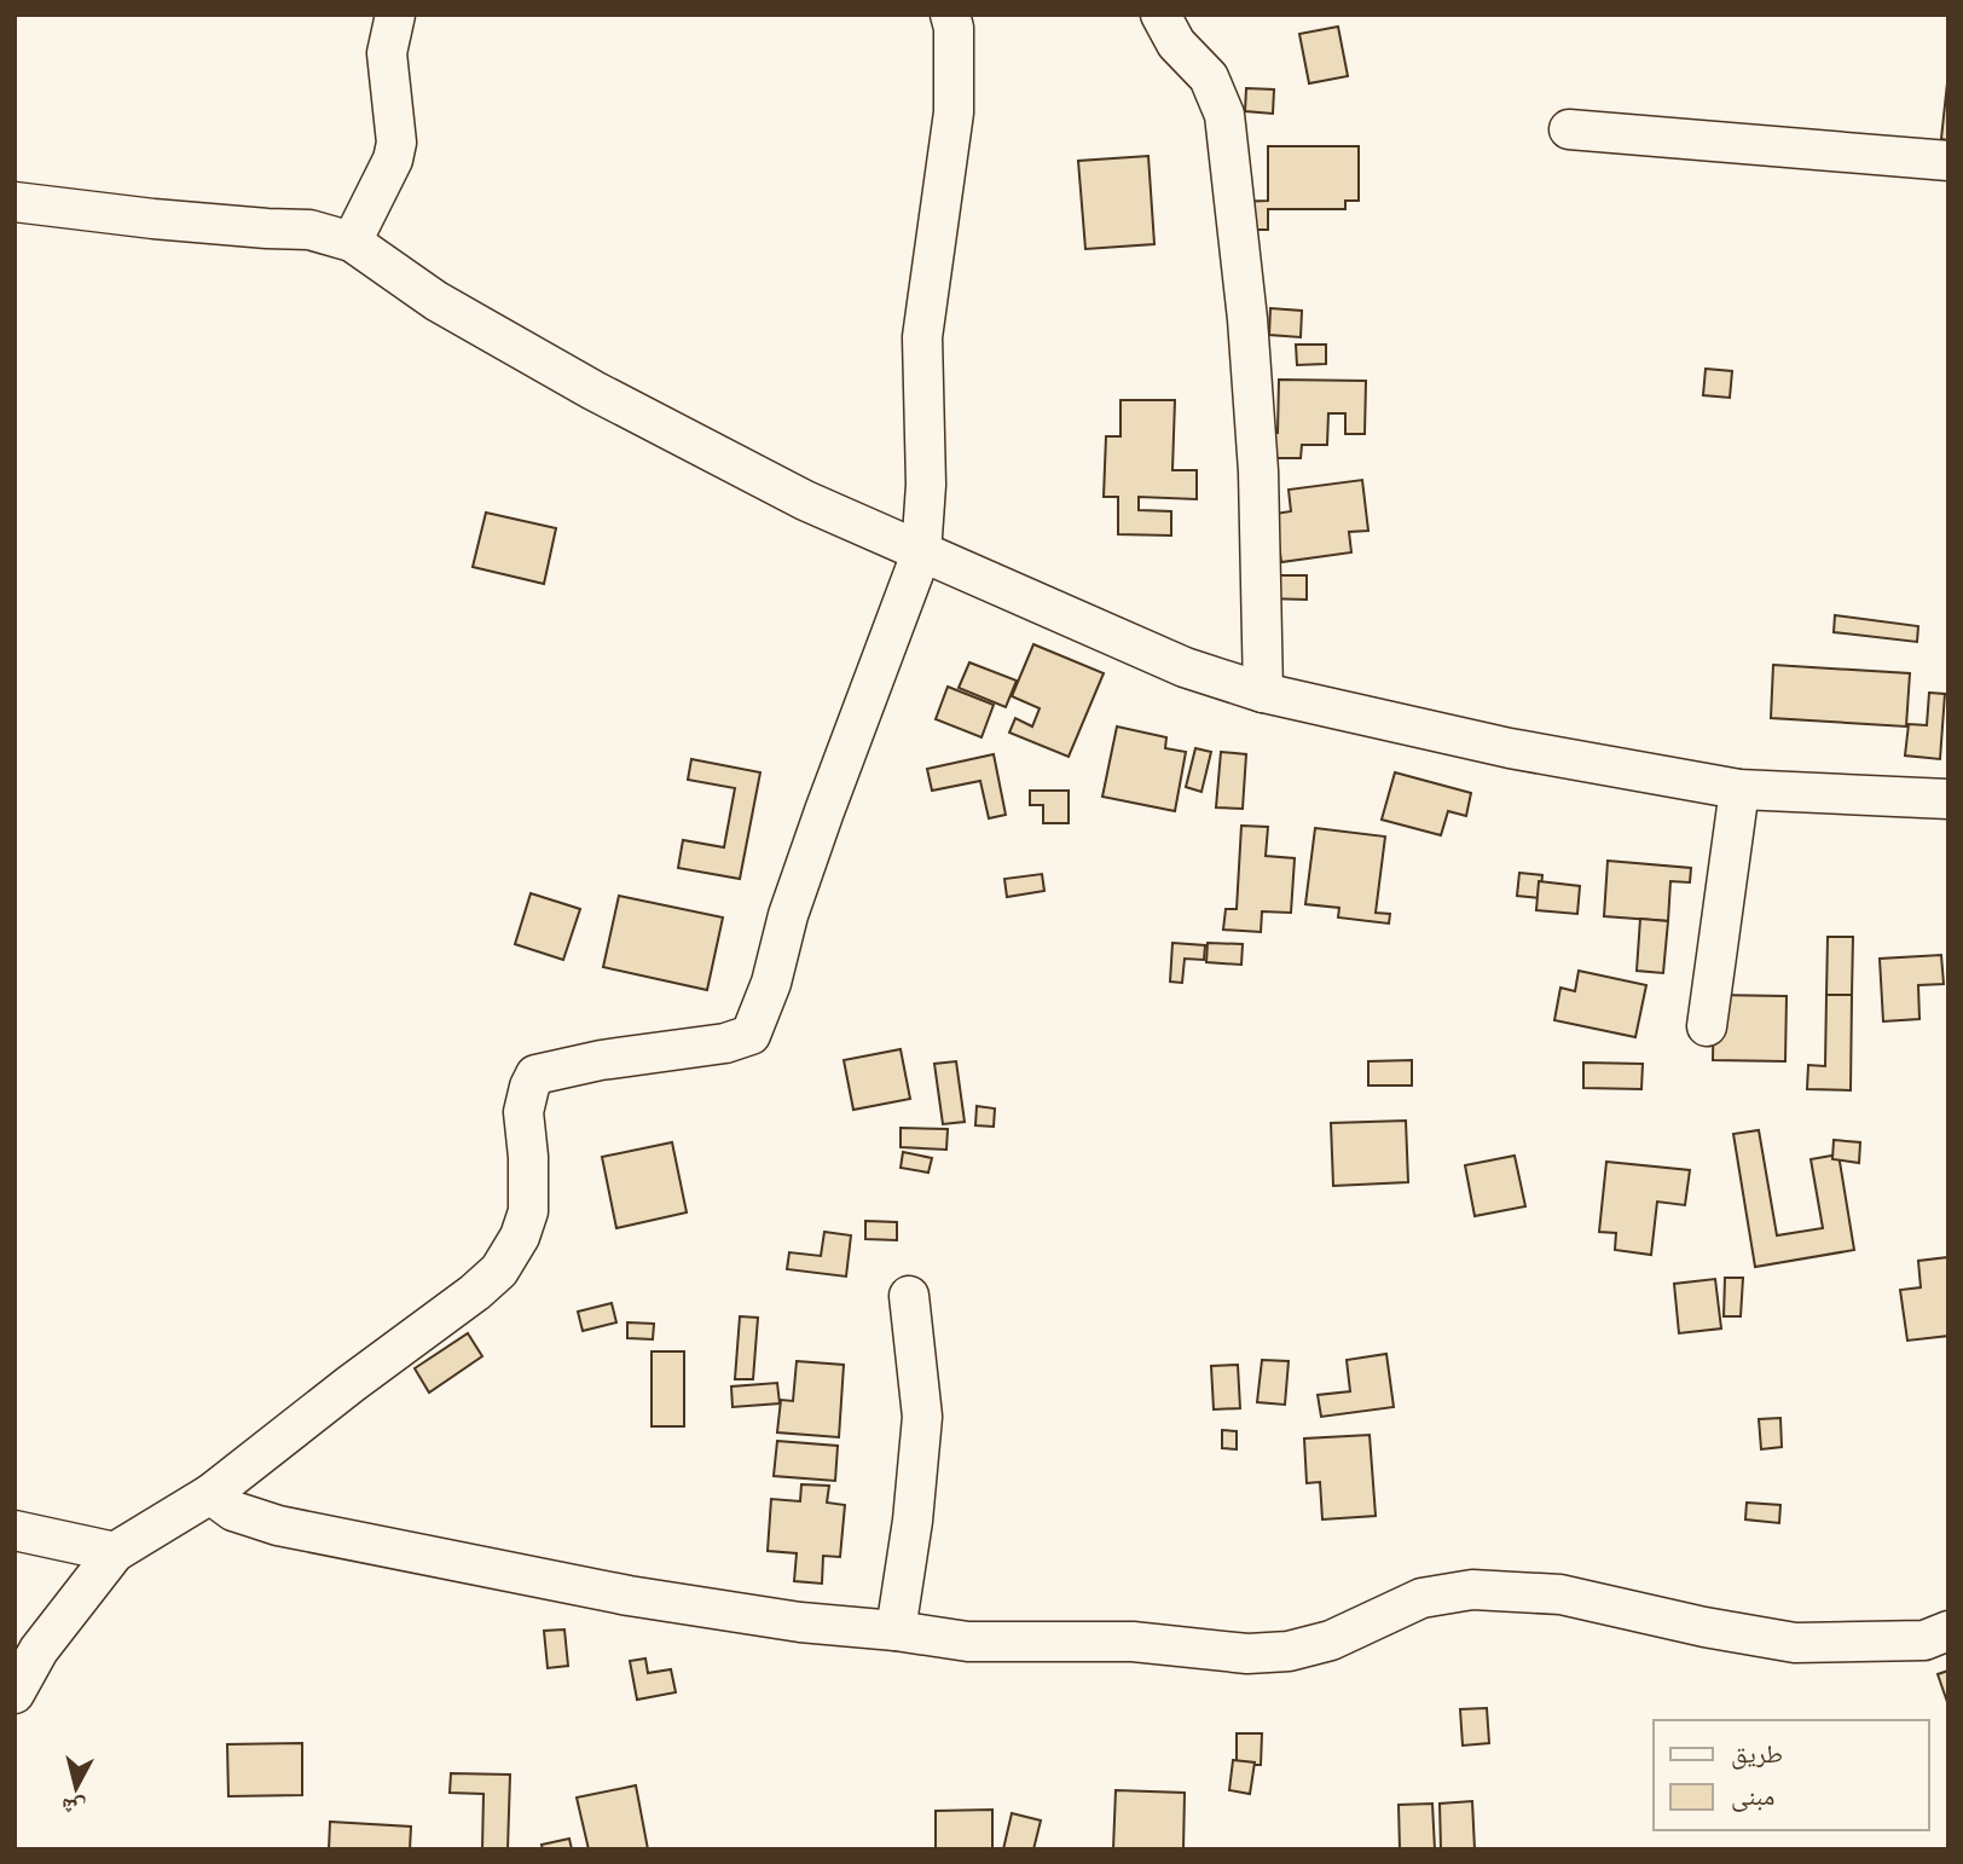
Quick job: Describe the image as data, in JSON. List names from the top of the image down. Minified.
{"legend":["طريق","مبنى"],"north":"bottom"}
